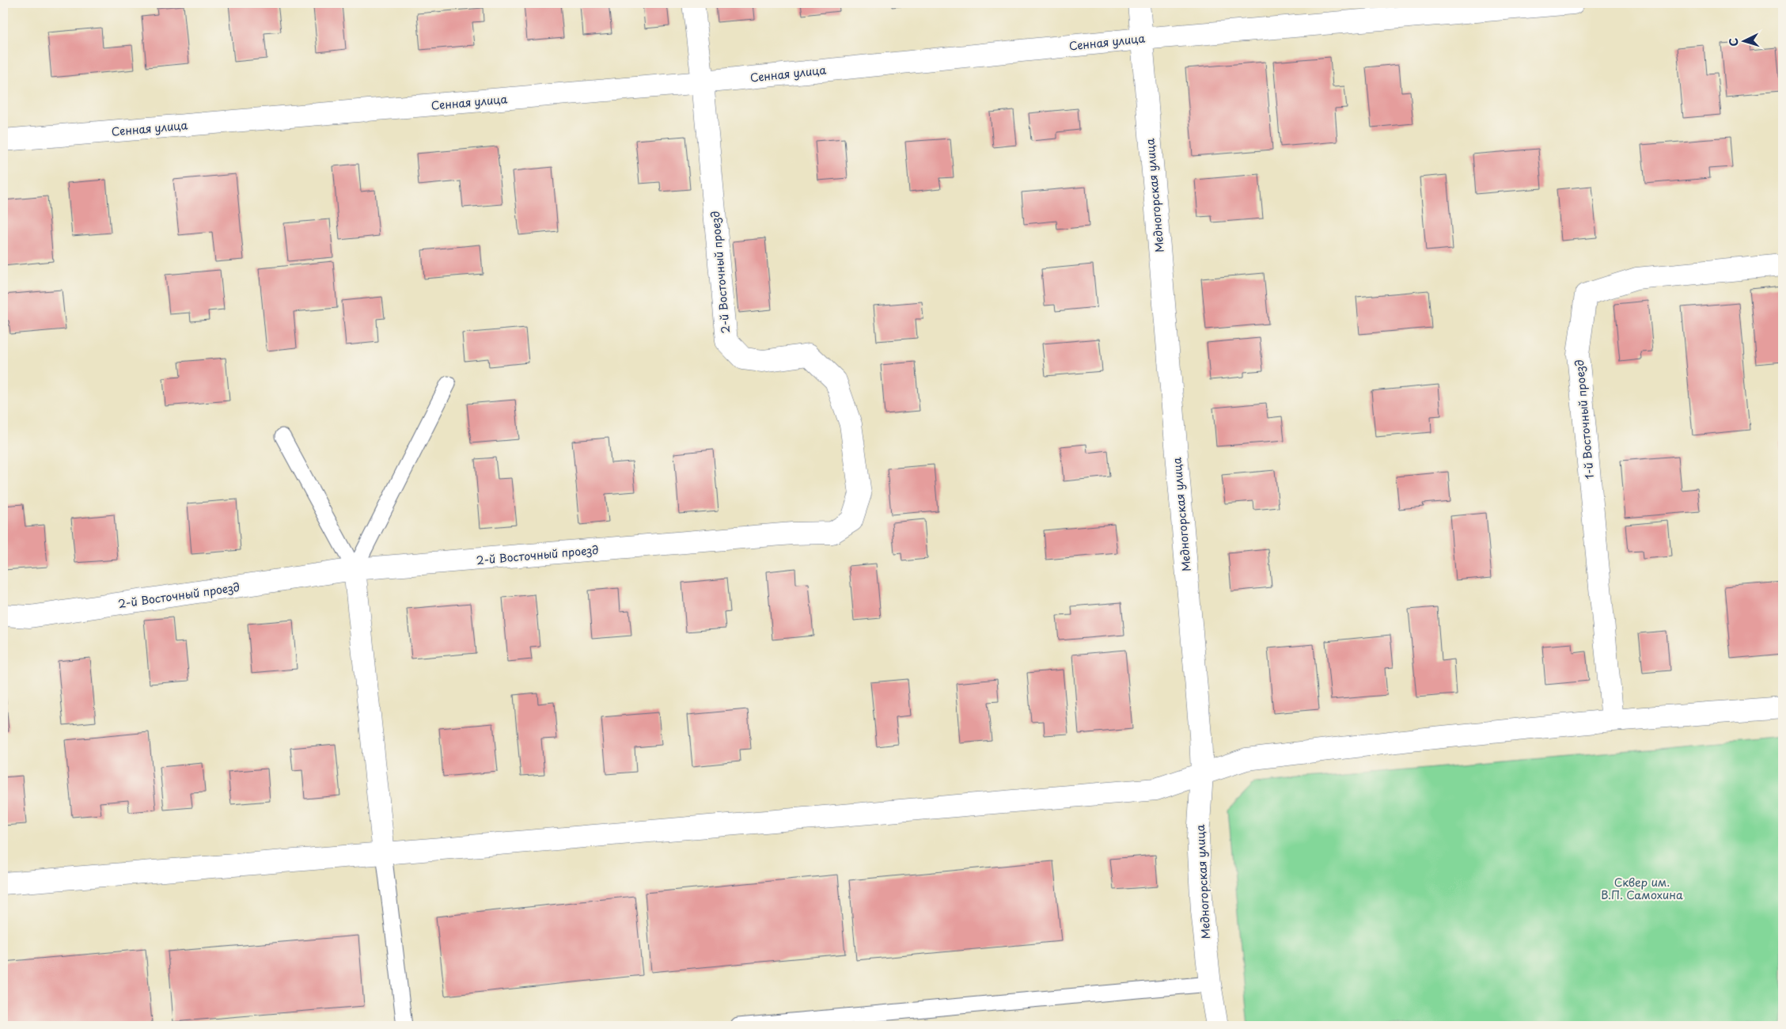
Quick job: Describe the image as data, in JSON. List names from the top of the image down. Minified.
{"streets":{"street":["Сенная улица","Медногорская улица","2-й Восточный проезд","1-й Восточный проезд"]},"crossings":[["Сенная улица","Медногорская улица"],["Сенная улица","2-й Восточный проезд"]],"parks":["Сквер им. В.П. Самохина"],"north":"left"}
